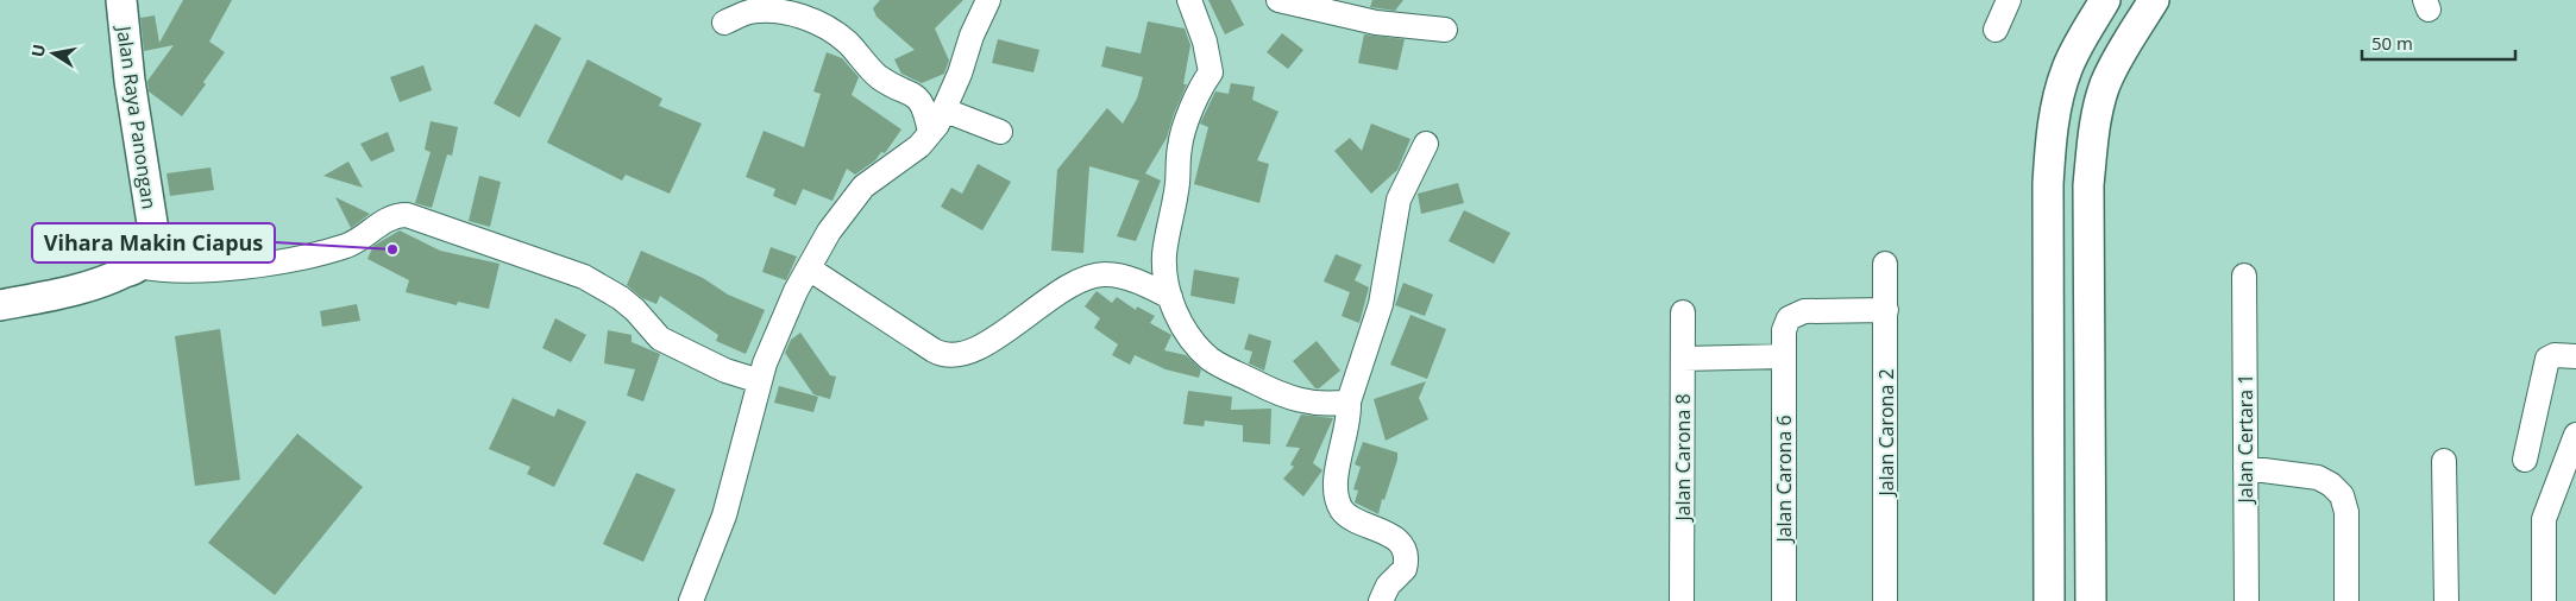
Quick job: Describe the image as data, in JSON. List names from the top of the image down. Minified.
{"streets":{"street":["Jalan Raya Panongan","Jalan Carona 2","Jalan Certara 1","Jalan Carona 8","Jalan Carona 6"]},"crossings":[["Jalan Carona 2","Jalan Carona 6"]],"places":["Vihara Makin Ciapus"],"scale_bar":"50 m","north":"left"}
